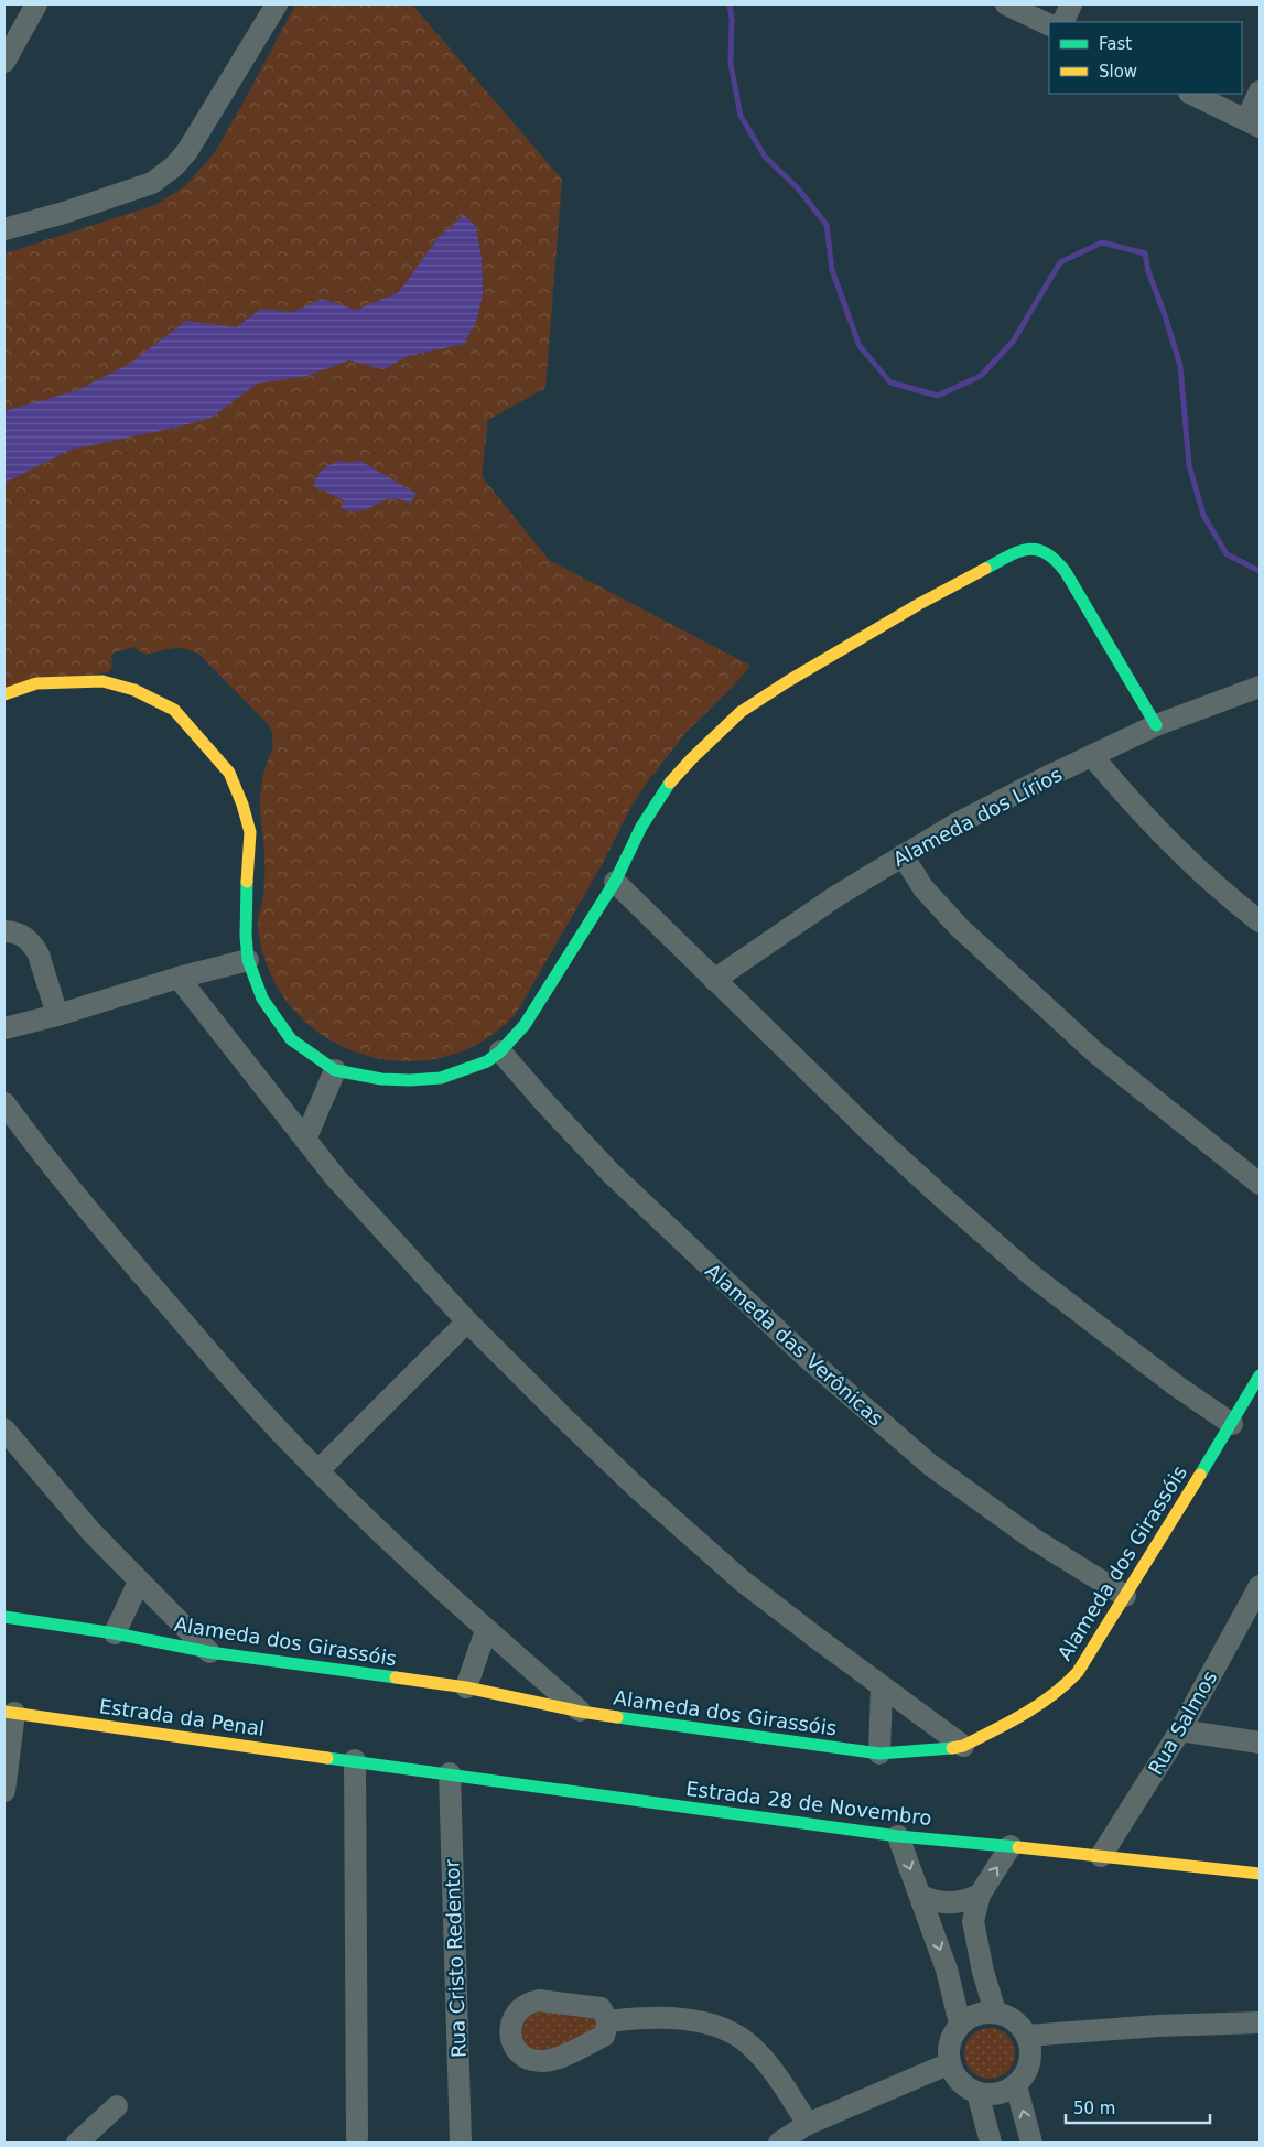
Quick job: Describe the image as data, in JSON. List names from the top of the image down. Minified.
{"streets":{"street":["Alameda dos Lírios","Alameda das Verônicas","Alameda dos Girassóis","Estrada da Penal","Rua Salmos","Estrada 28 de Novembro","Rua Cristo Redentor"]},"crossings":[["Alameda das Verônicas","Alameda dos Girassóis"],["Estrada da Penal","Estrada 28 de Novembro"],["Rua Salmos","Estrada 28 de Novembro"],["Estrada 28 de Novembro","Rua Cristo Redentor"]],"legend":["Fast","Slow"],"scale_bar":"50 m"}
